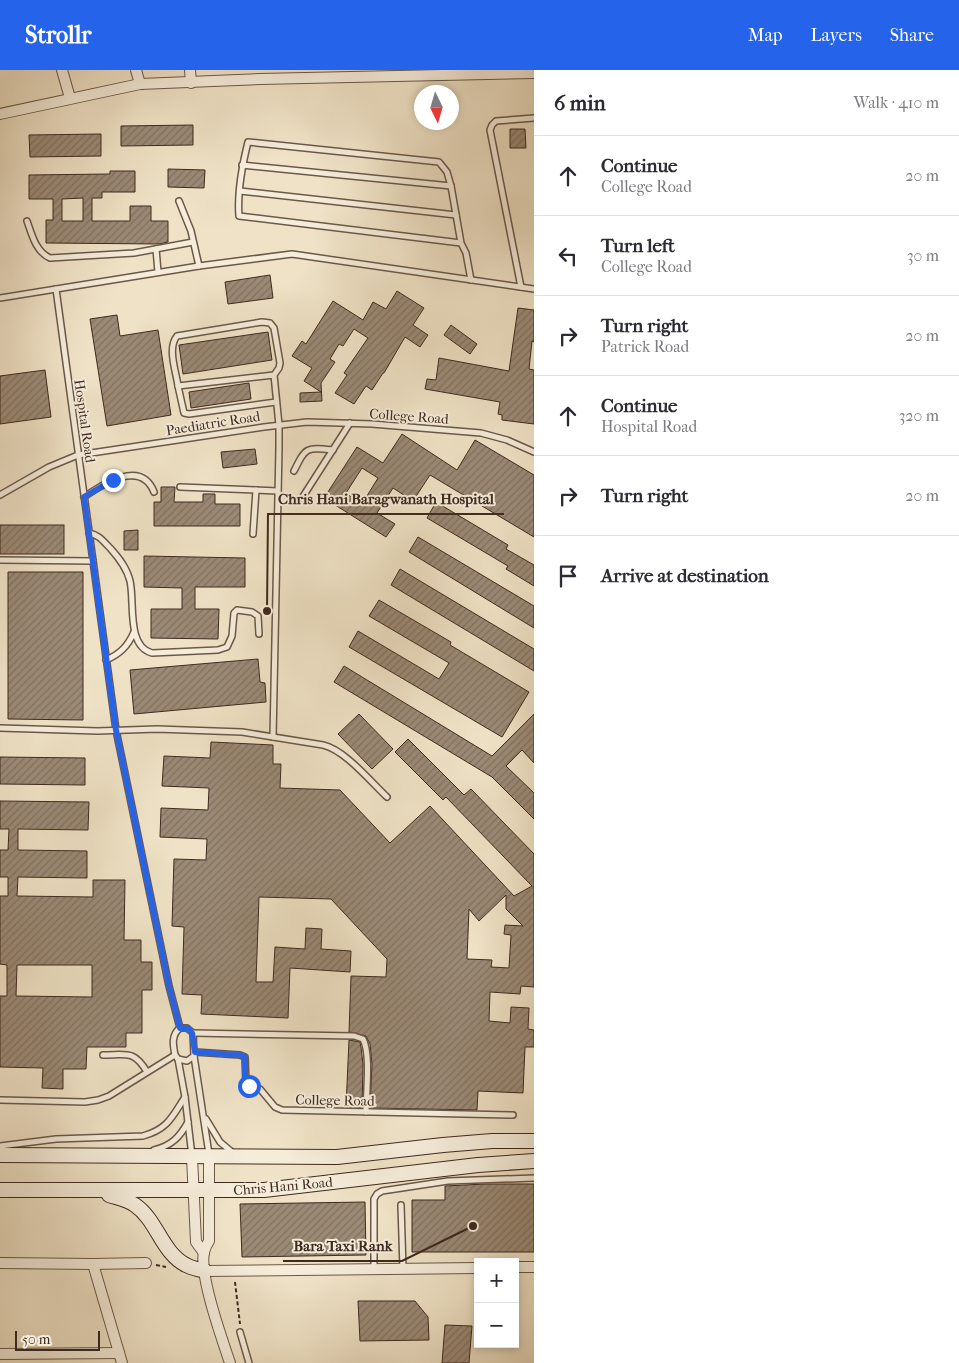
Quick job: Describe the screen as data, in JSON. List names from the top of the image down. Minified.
{"streets":{"main road":["Chris Hani Road"],"lane":["College Road","Hospital Road","Paediatric Road"]},"crossings":[["College Road","Paediatric Road"],["Hospital Road","Paediatric Road"]],"places":["Chris Hani Baragwanath Hospital","Bara Taxi Rank"],"scale_bar":"50 m","north":"bottom","page":{"header":"Strollr","nav":["Map","Layers","Share"],"heading":["6 min","Walk · 410 m"],"list":[["Continue","College Road","20 m"],["Turn left","College Road","30 m"],["Turn right","Patrick Road","20 m"],["Continue","Hospital Road","320 m"],["Turn right","20 m"],"Arrive at destination"],"map_buttons":["+","−"],"scale":"50 m"}}
